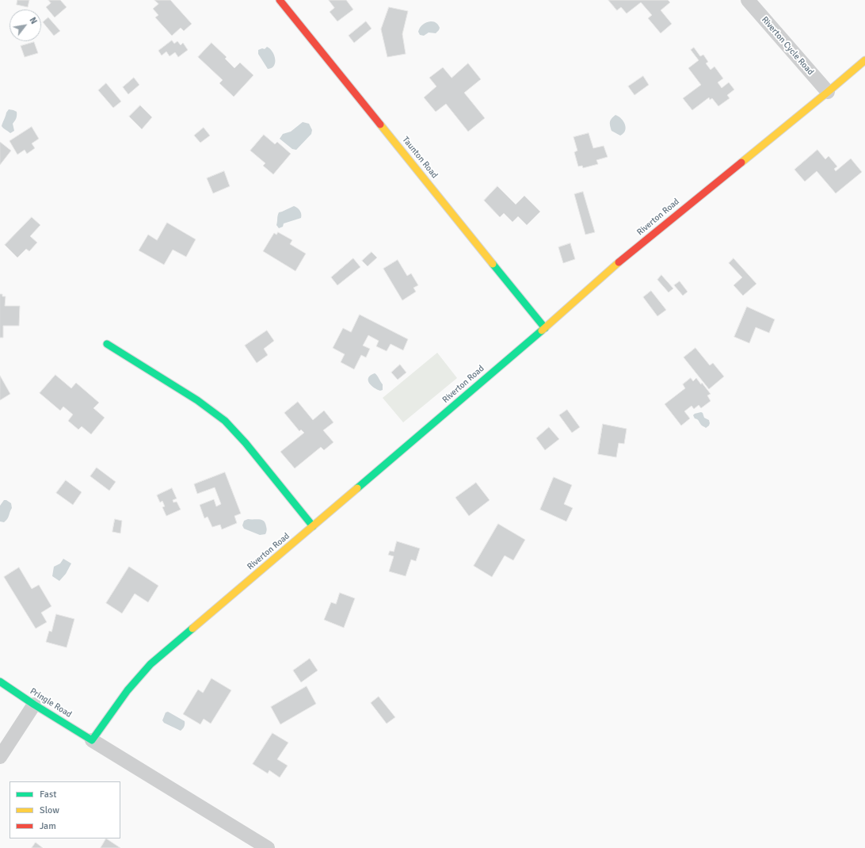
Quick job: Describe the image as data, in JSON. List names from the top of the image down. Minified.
{"streets":{"street":["Riverton Cycle Road","Taunton Road","Riverton Road","Pringle Road"]},"crossings":[["Riverton Cycle Road","Riverton Road"],["Taunton Road","Riverton Road"],["Riverton Road","Pringle Road"]],"legend":["Fast","Slow","Jam"],"north":"top right"}
